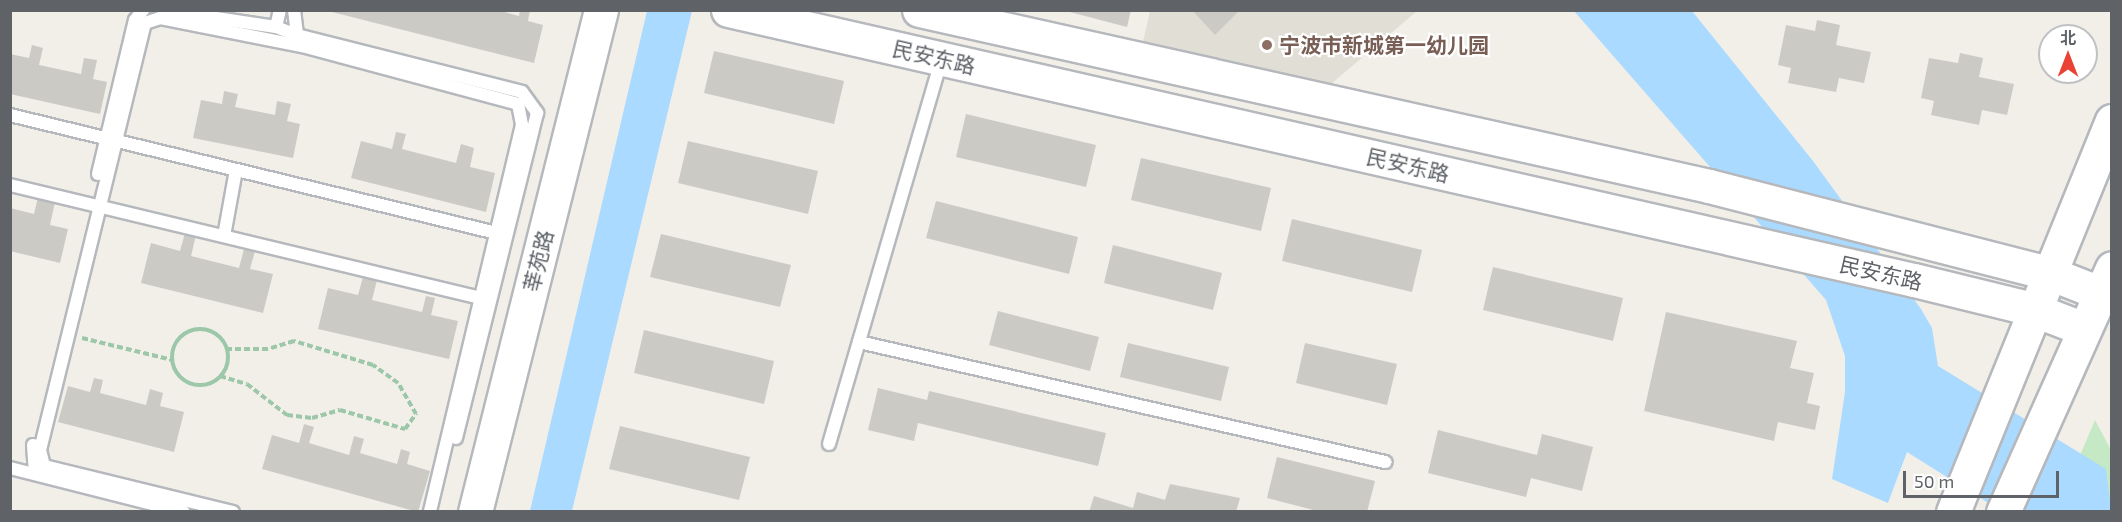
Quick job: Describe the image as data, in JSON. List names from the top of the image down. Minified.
{"streets":{"main road":["民安东路","莘苑路"]},"places":["宁波市新城第一幼儿园"],"scale_bar":"50 m","north":"top"}
